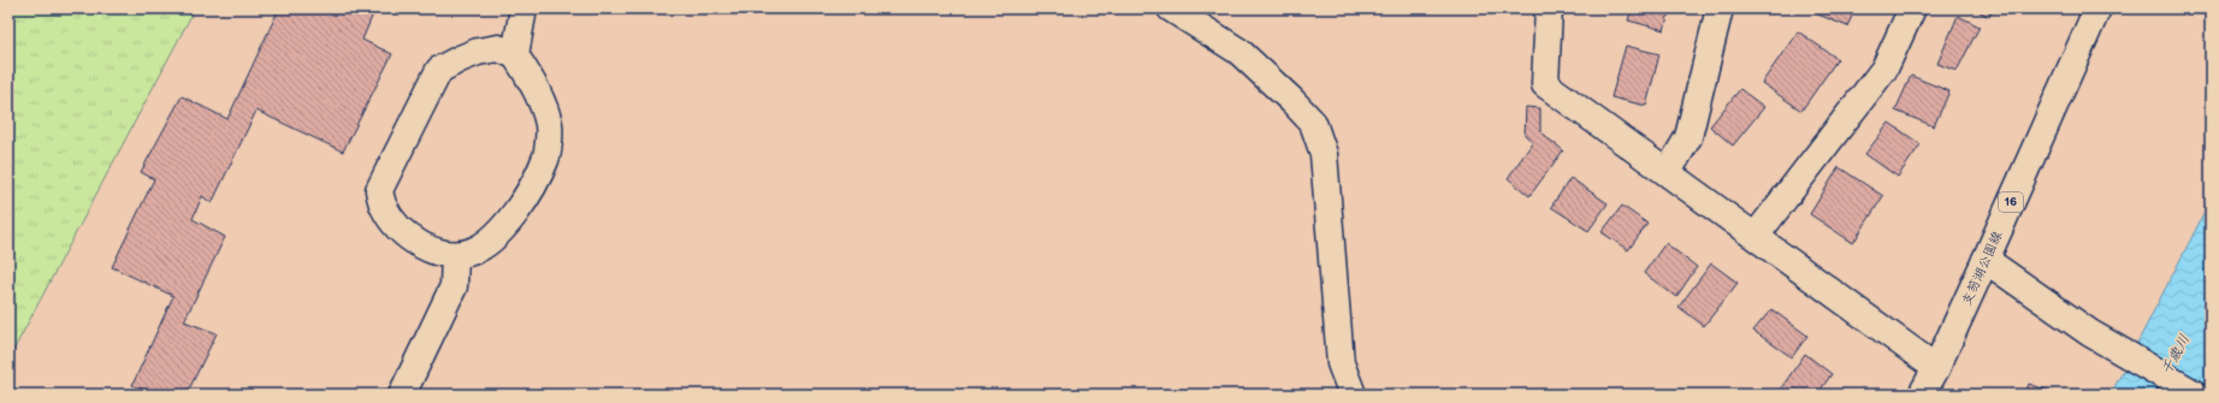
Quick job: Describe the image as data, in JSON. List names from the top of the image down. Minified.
{"streets":{"street":["16","支笏湖公園線"]},"water":["千歳川"]}
